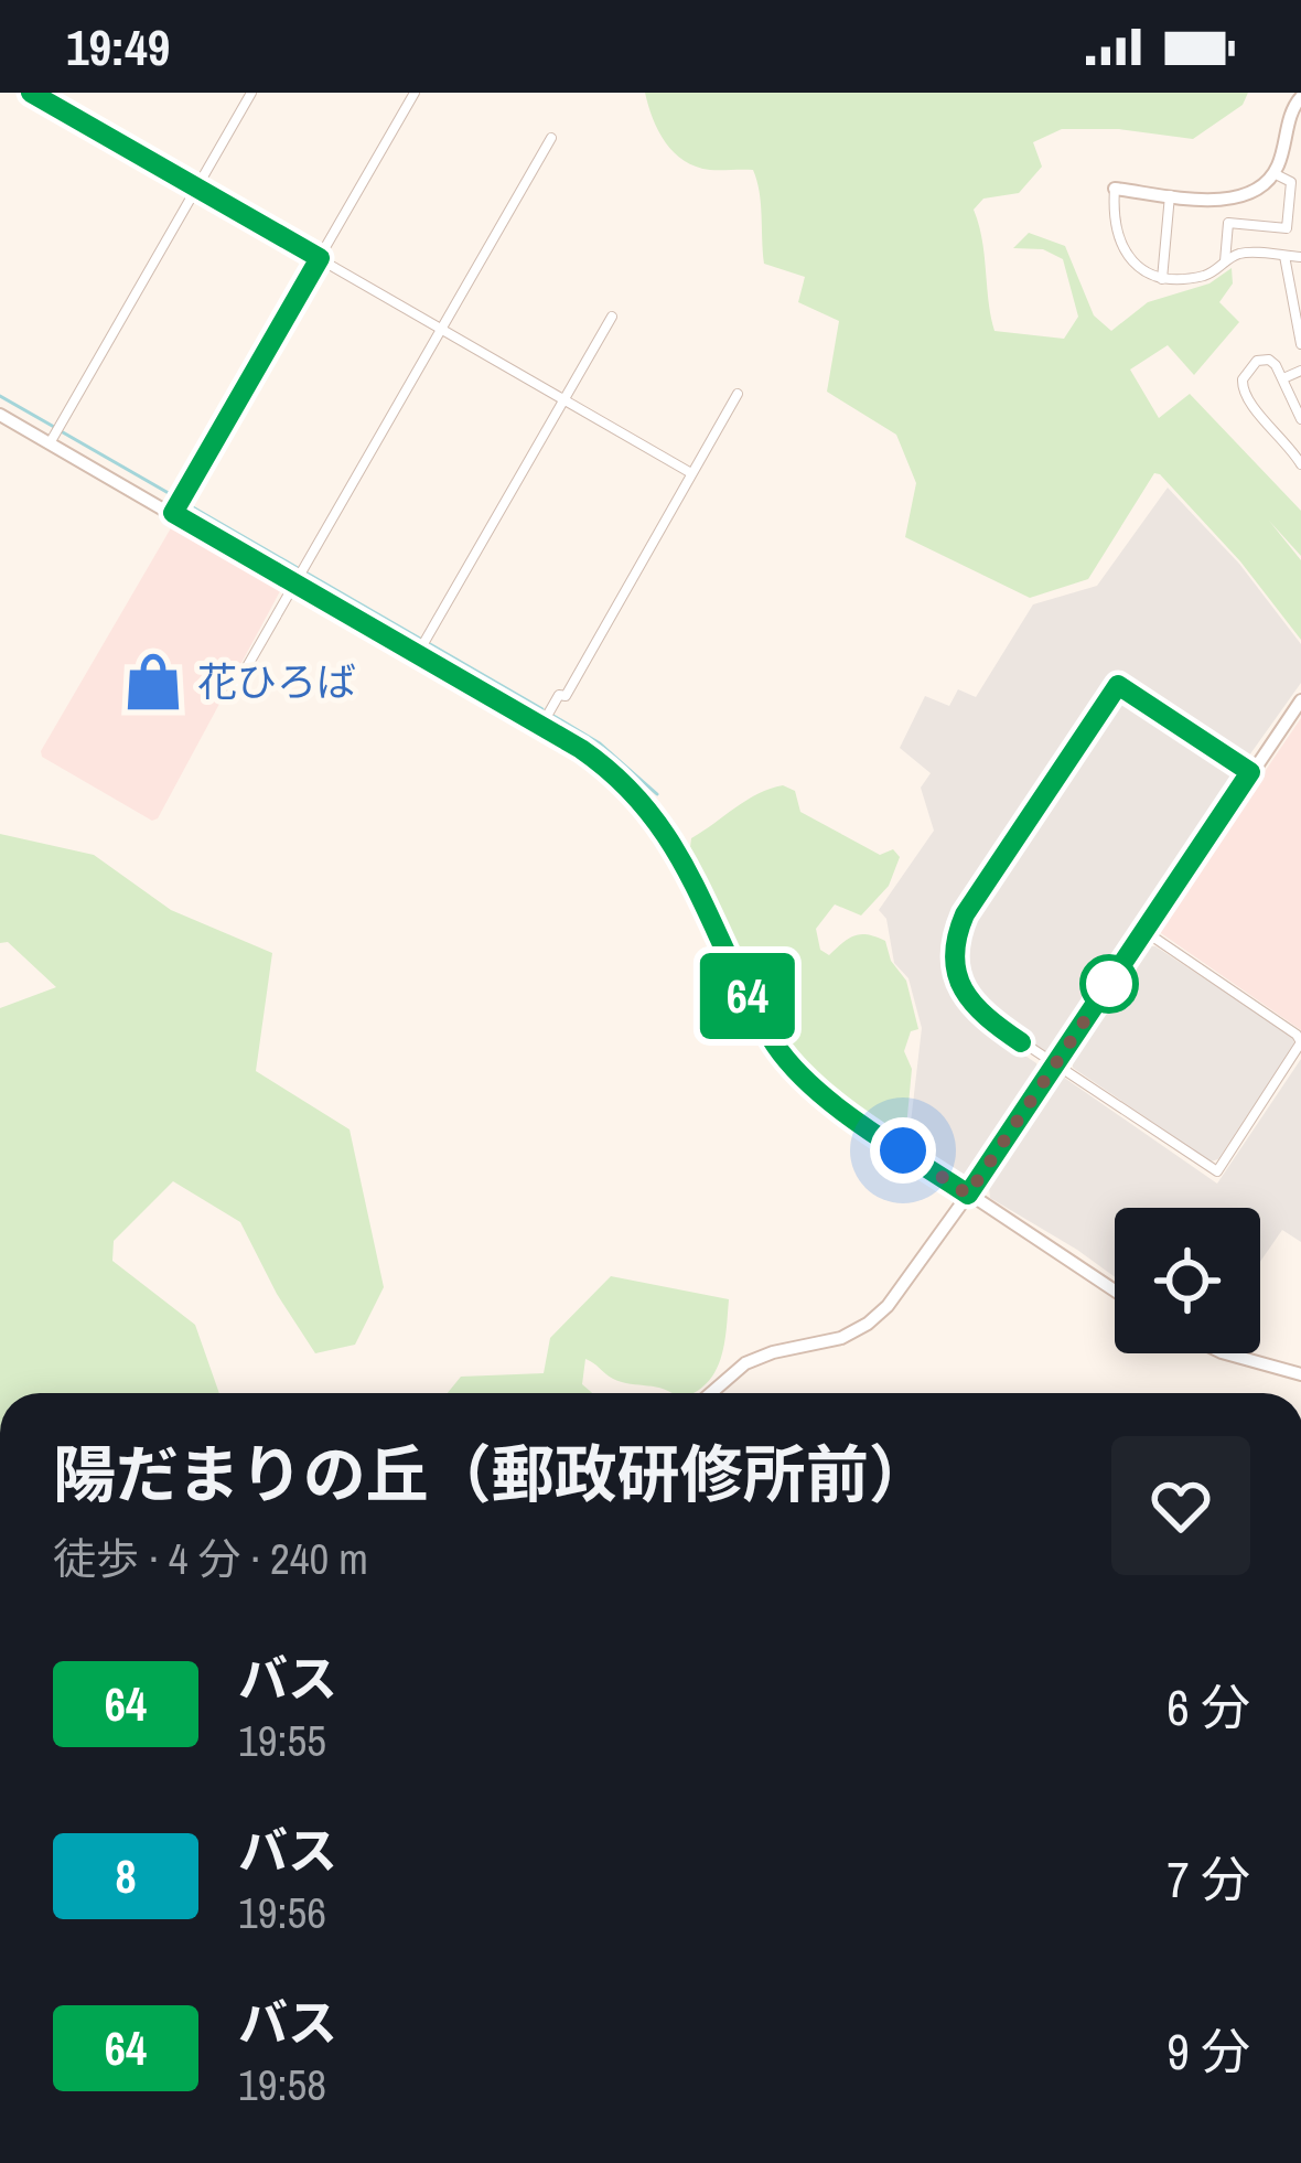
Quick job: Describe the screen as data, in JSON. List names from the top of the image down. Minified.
{"places":{"shop":["花ひろば"]},"lines":["bus line 64"],"page":{"status":"19:49","on_map":"64","heading":["陽だまりの丘（郵政研修所前）","徒歩 · 4 分 · 240 m"],"list":[{"mark":"64","name":"バス","note":"19:55","value":"6 分"},{"mark":"8","name":"バス","note":"19:56","value":"7 分"},{"mark":"64","name":"バス","note":"19:58","value":"9 分"}]}}
